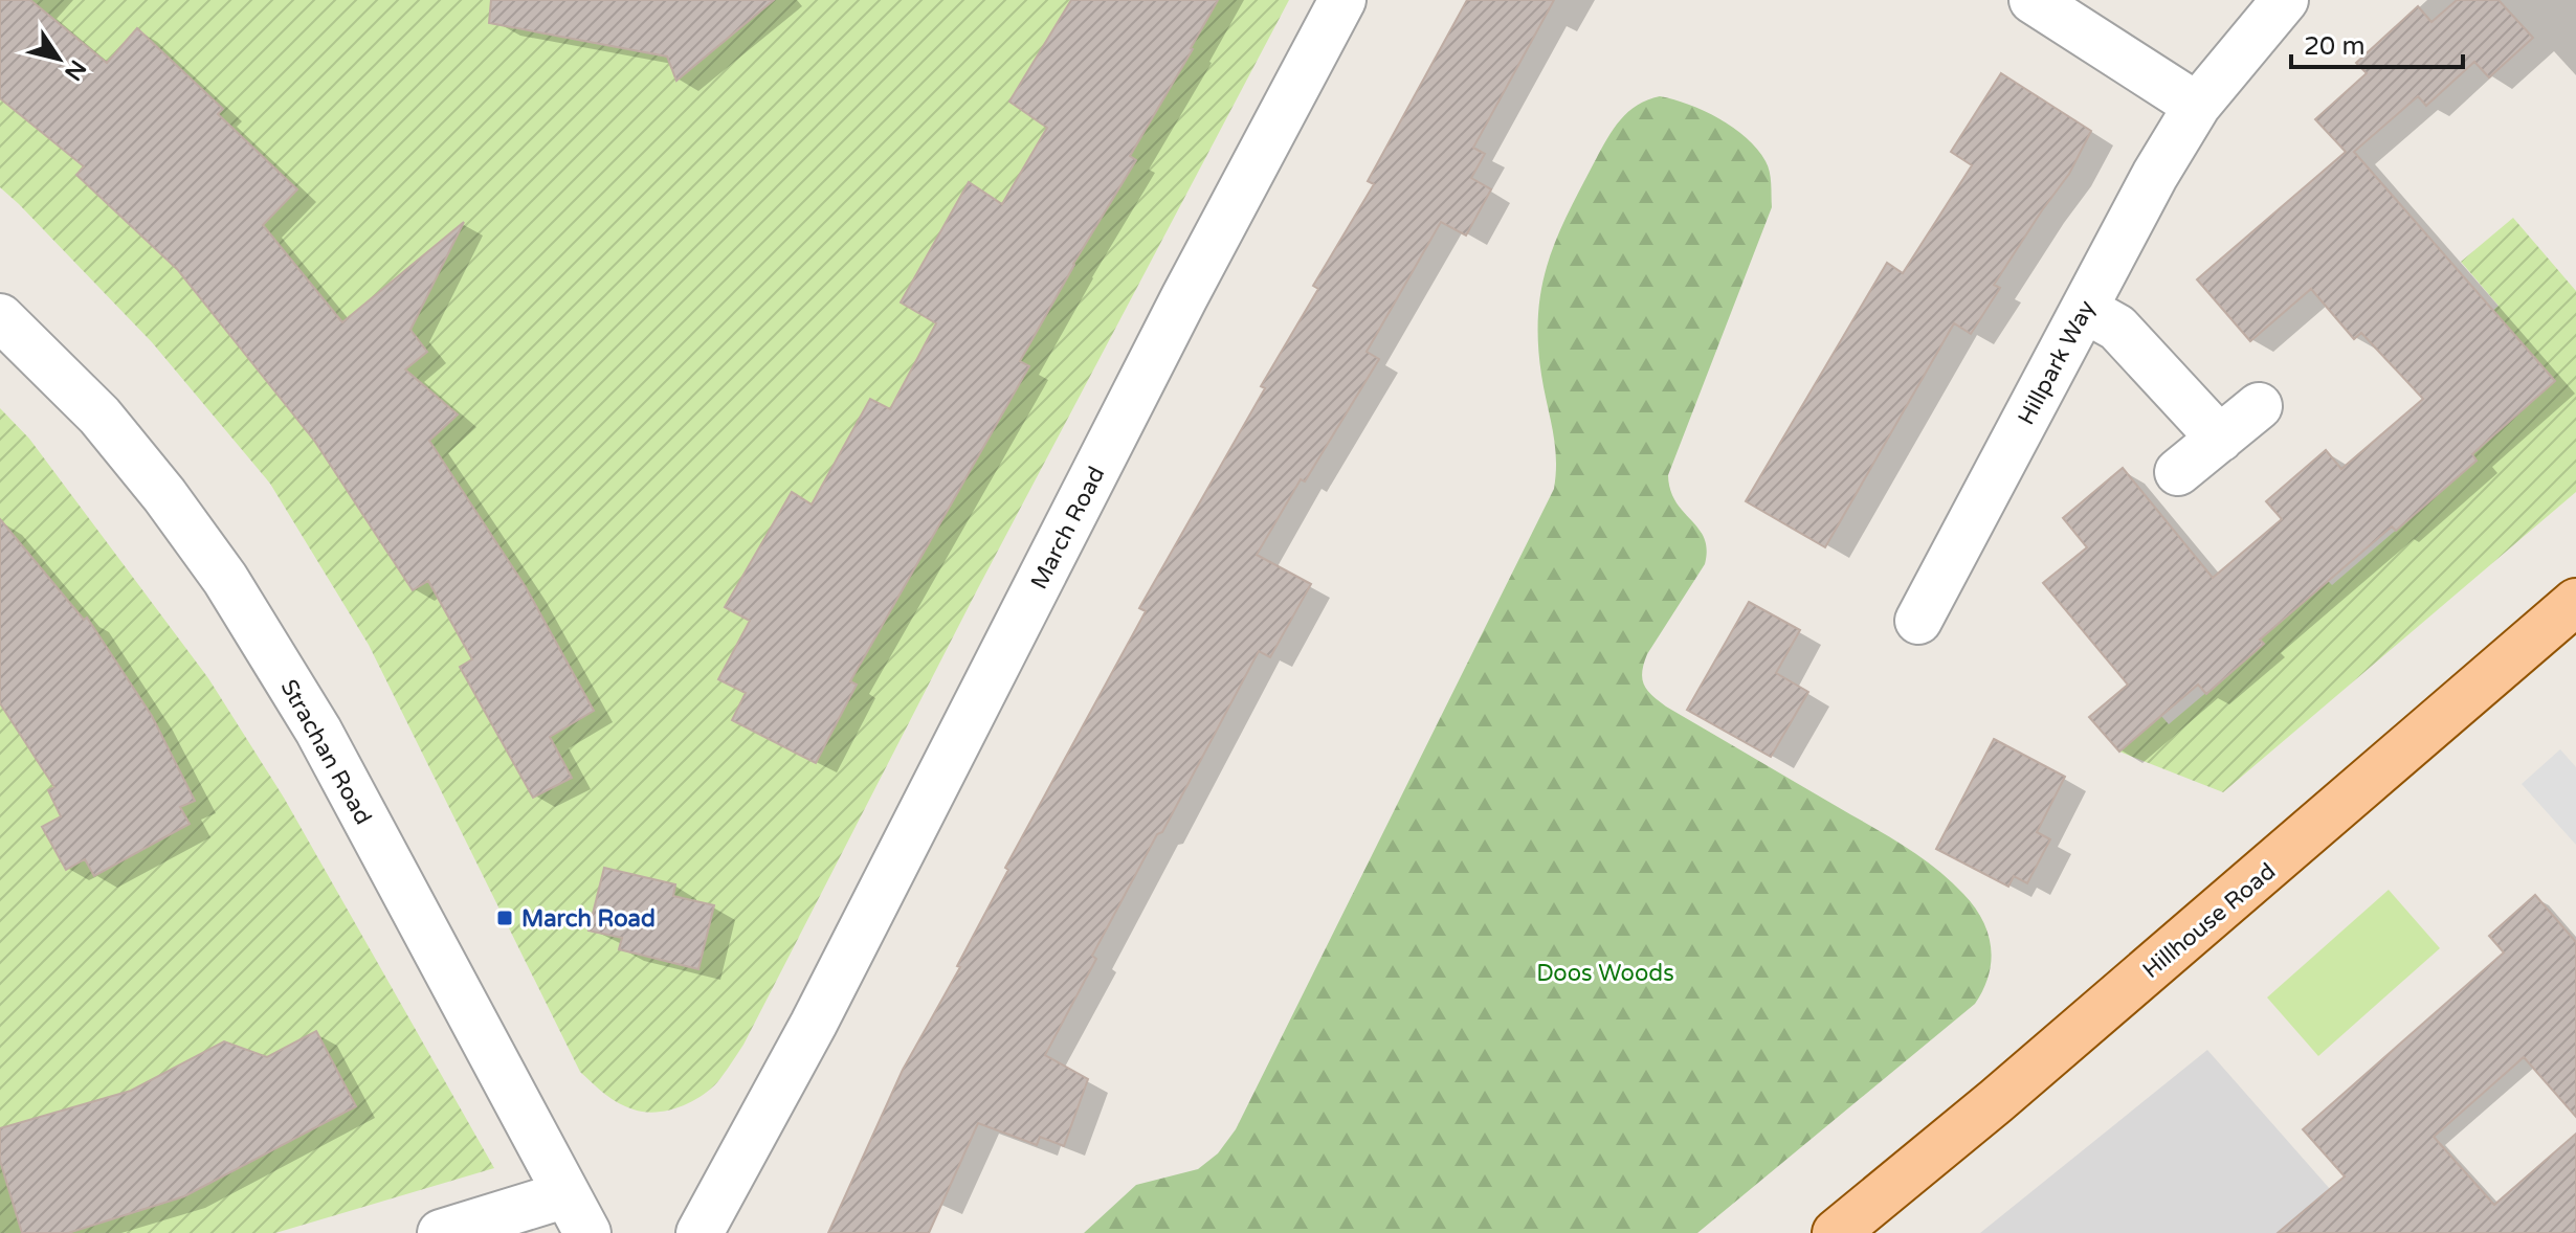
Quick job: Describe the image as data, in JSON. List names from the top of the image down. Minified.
{"streets":{"main road":["Hillhouse Road"],"street":["Hillpark Way","March Road","Strachan Road"]},"parks":["Doos Woods"],"places":{"transit":["March Road"]},"scale_bar":"20 m","north":"bottom right"}
